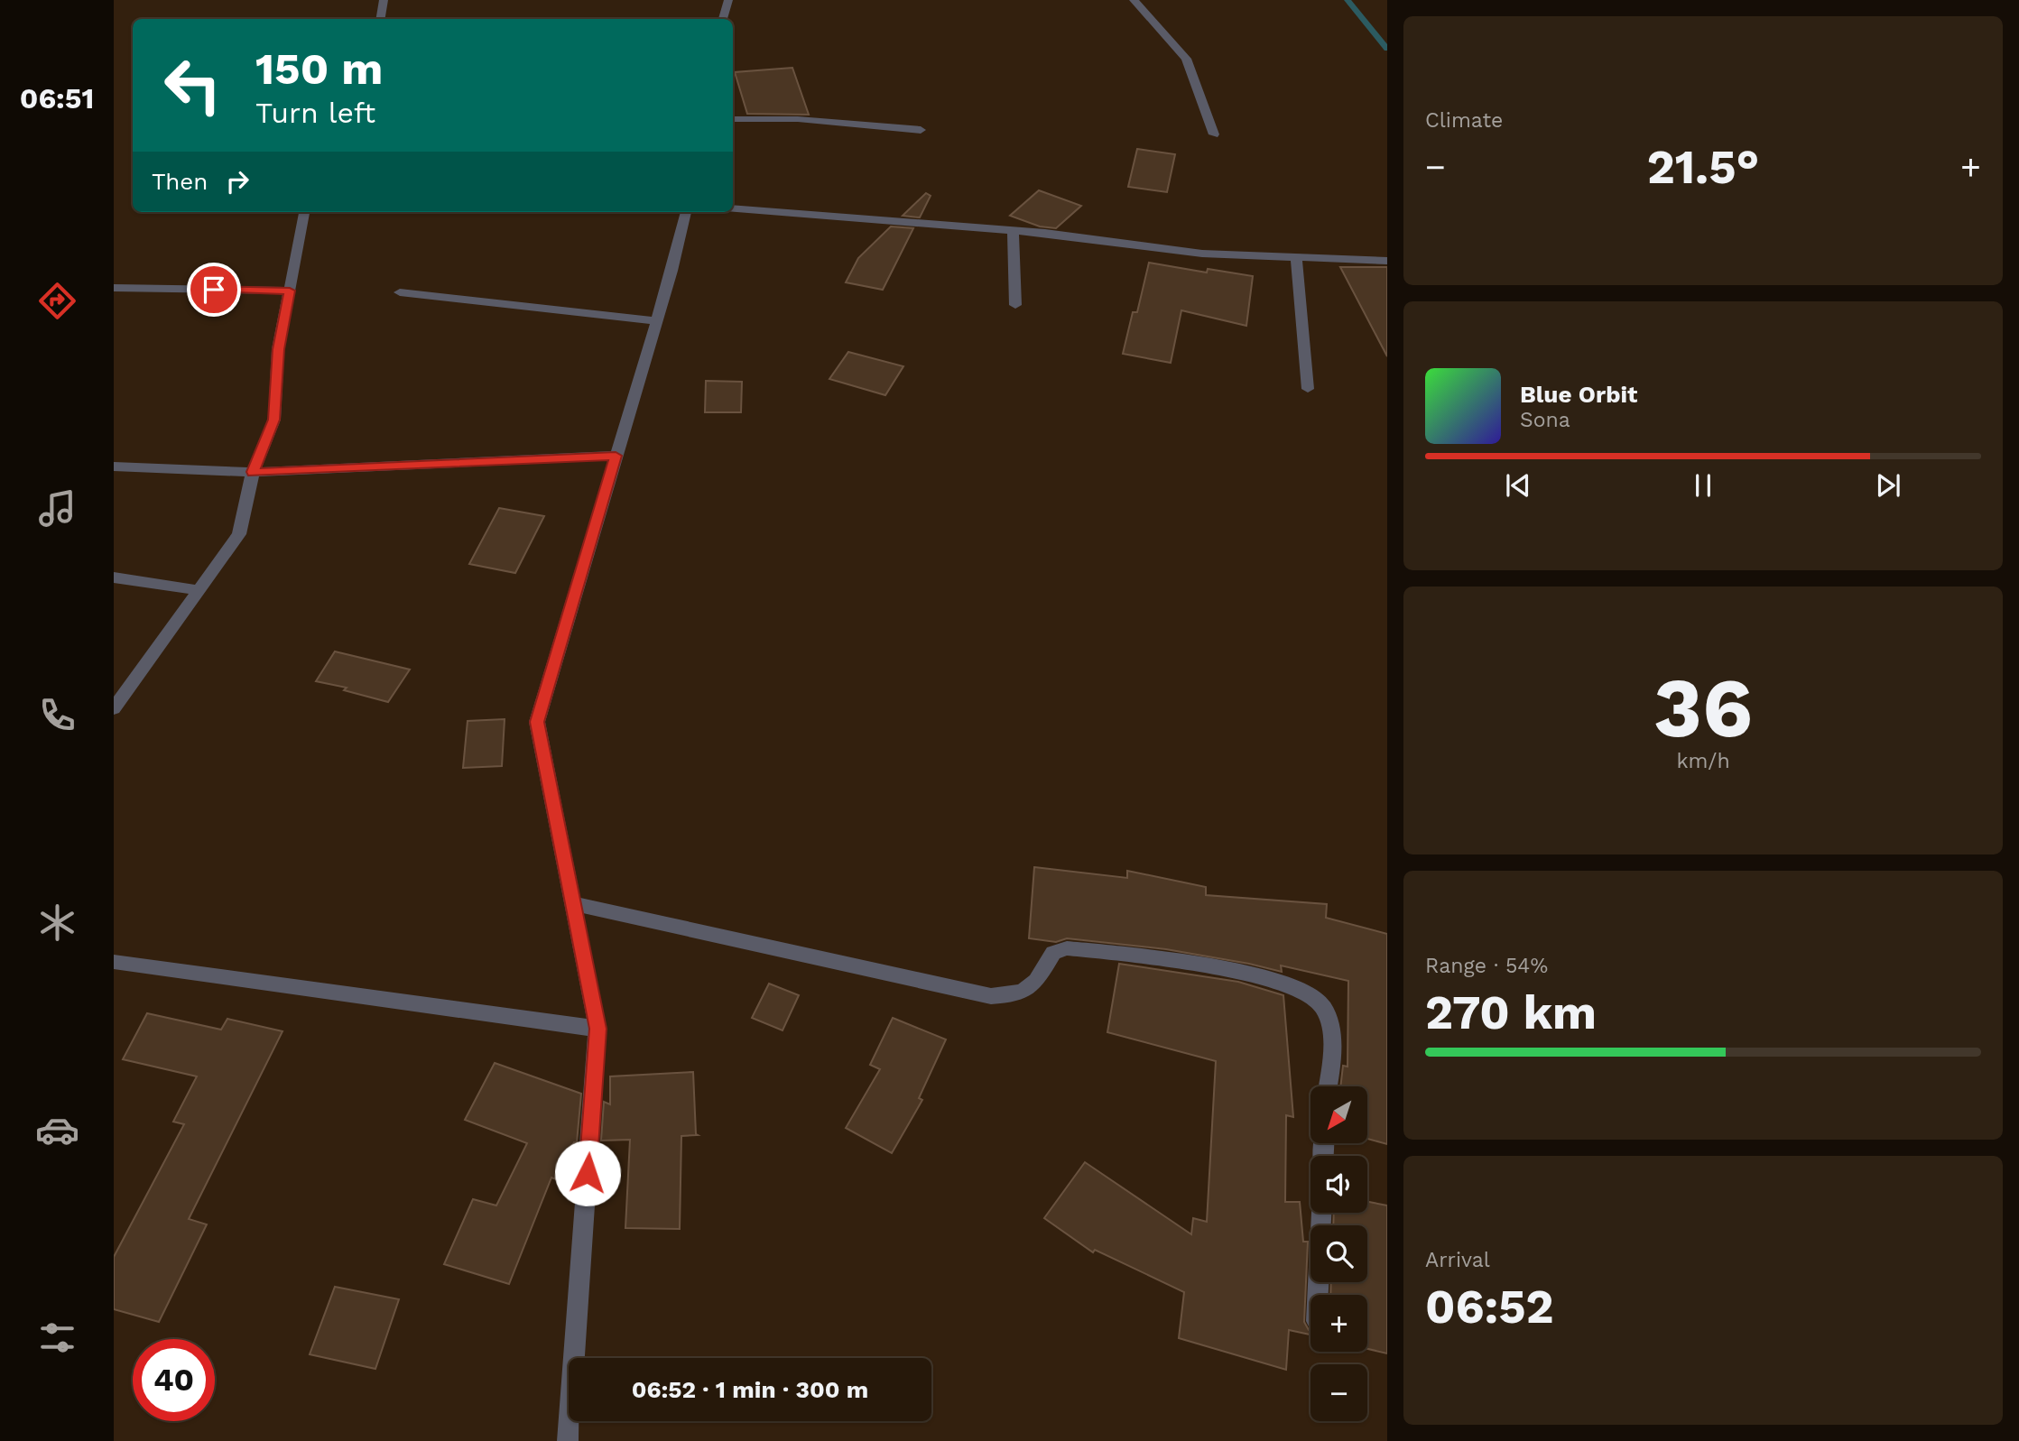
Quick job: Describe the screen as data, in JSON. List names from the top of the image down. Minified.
{"north":"bottom left","page":{"tabs":"06:51","tile":["Climate",["36","km/h"],["Range · 54%","270 km"],["Arrival","06:52"]],"turn":["150 m","Turn left"],"heat":["−","21.5°","+"],"then":"Then","song":["Blue Orbit","Sona"],"map_buttons":["+","−"],"limit":"40","trip":"06:52 · 1 min · 300 m"}}
